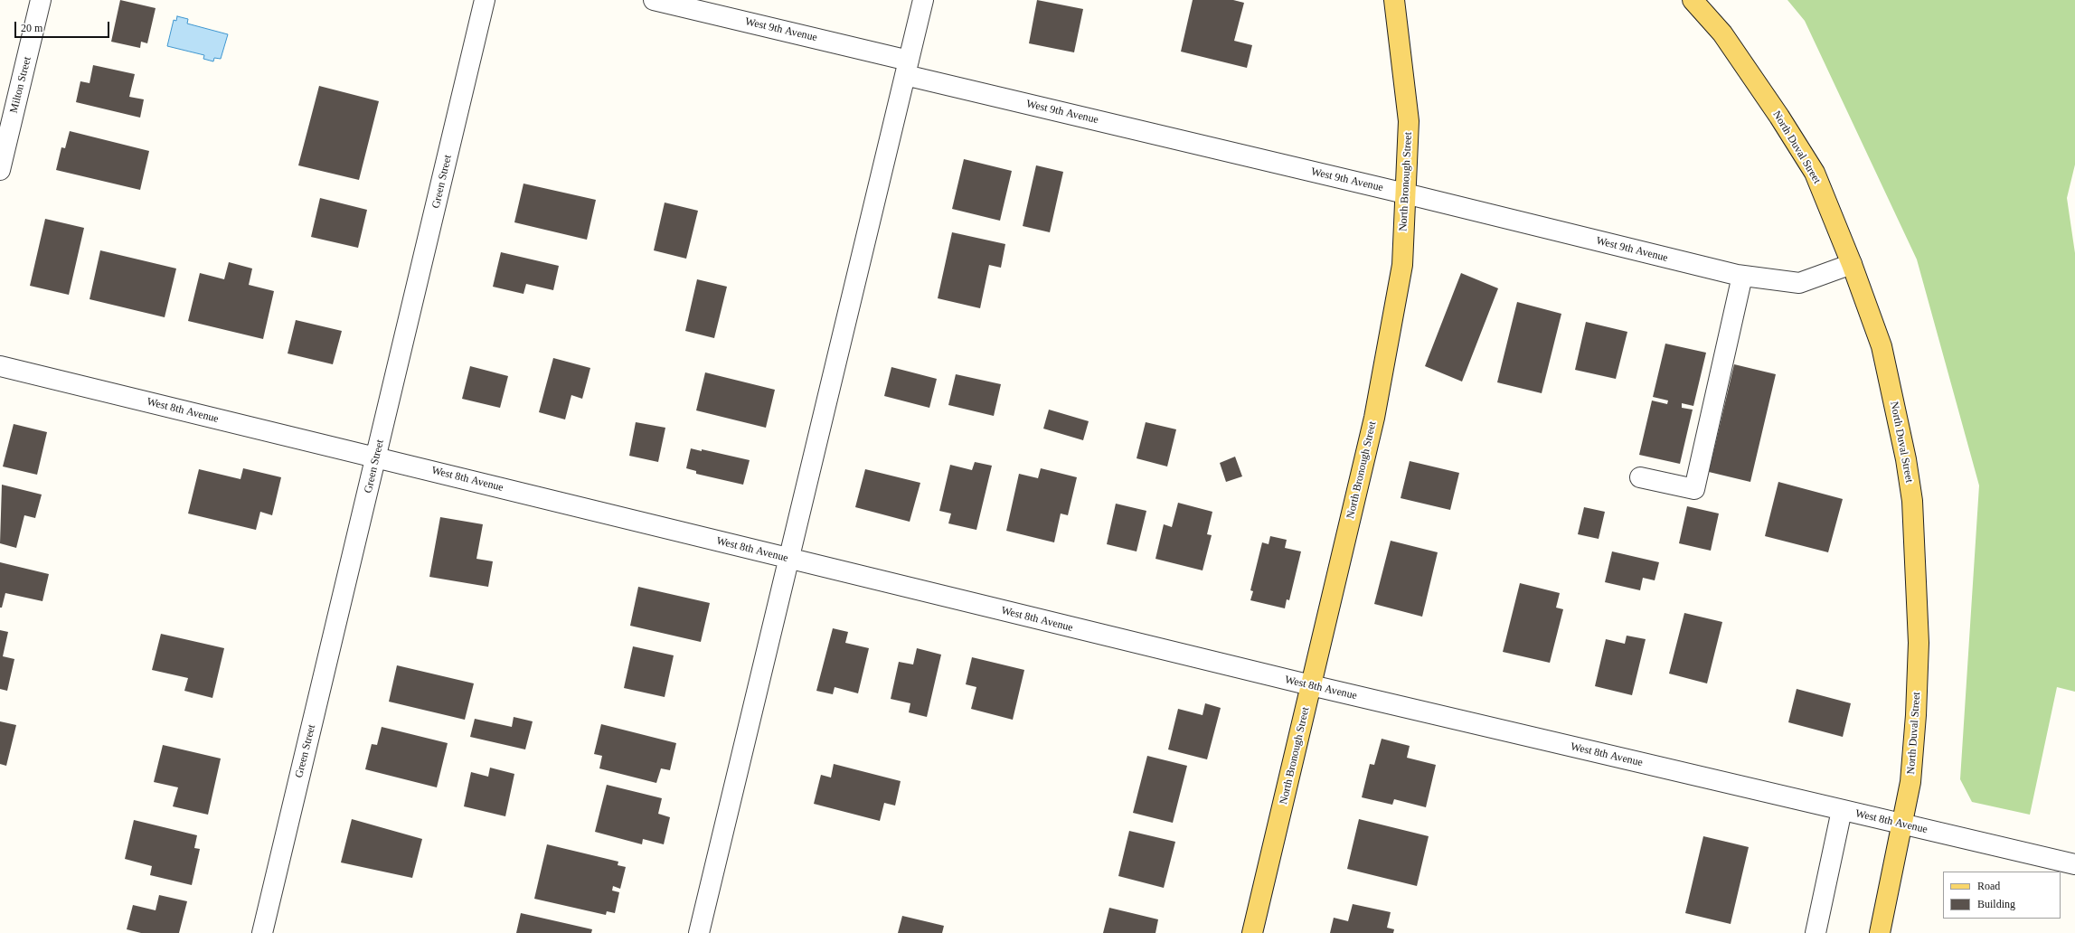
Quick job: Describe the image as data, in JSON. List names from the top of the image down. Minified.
{"streets":{"main road":["North Duval Street","North Bronough Street"],"street":["West 9th Avenue","Milton Street","Green Street","West 8th Avenue"]},"crossings":[["West 9th Avenue","North Duval Street"],["West 9th Avenue","North Bronough Street"],["North Duval Street","West 8th Avenue"],["Green Street","West 8th Avenue"],["North Bronough Street","West 8th Avenue"]],"legend":["Road","Building"],"scale_bar":"20 m"}
